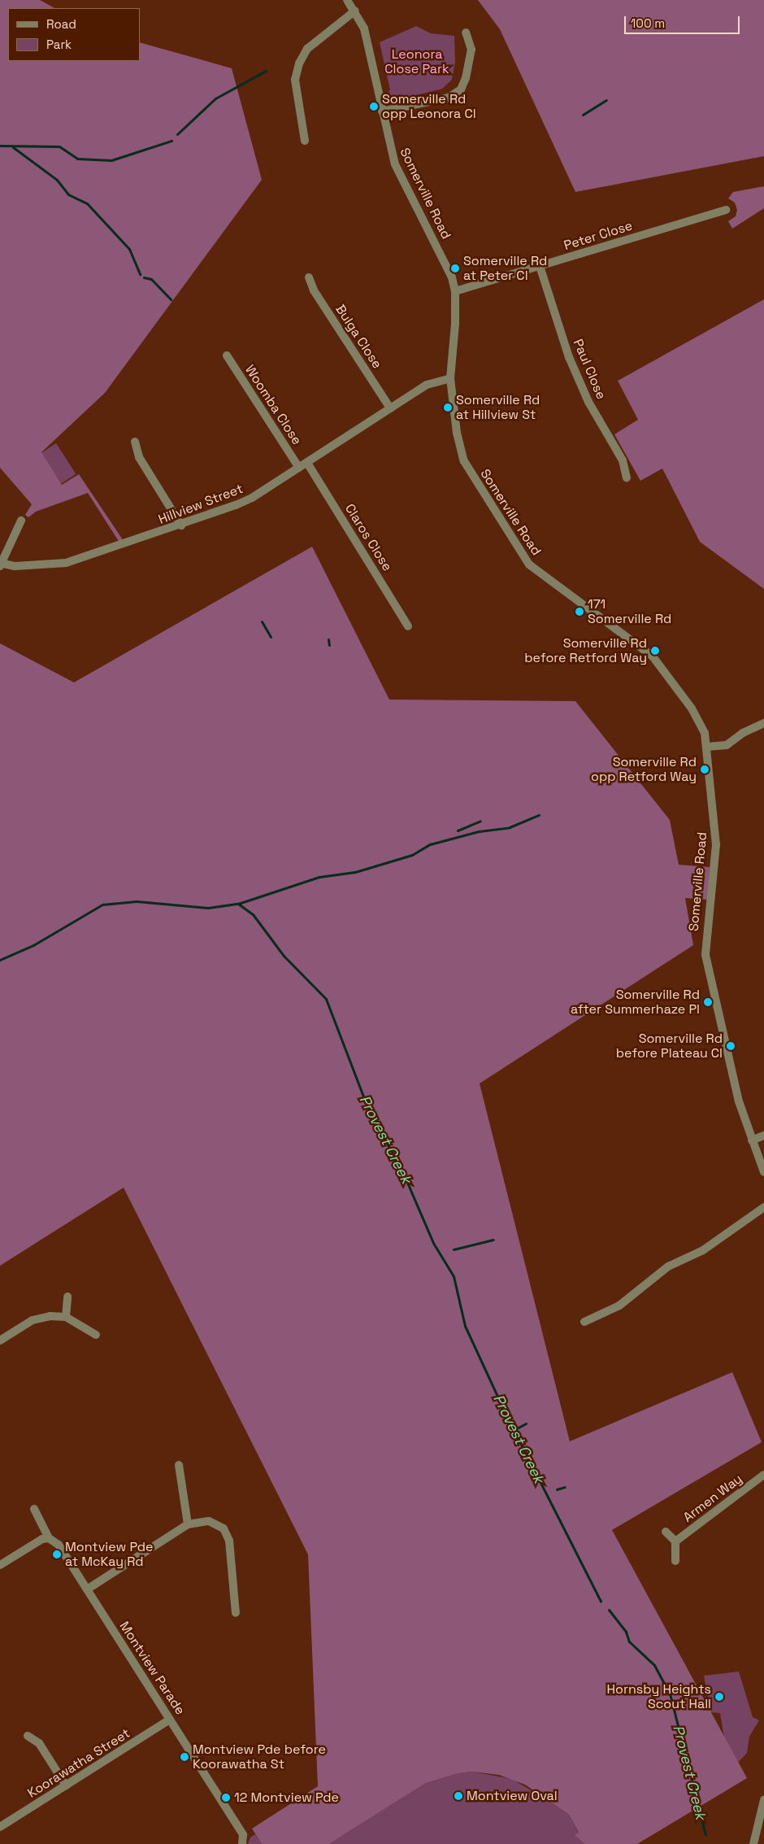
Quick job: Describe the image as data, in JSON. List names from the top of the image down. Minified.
{"streets":{"street":["Somerville Road","Peter Close","Bulga Close","Paul Close","Woomba Close","Hillview Street","Claros Close","Armen Way","Montview Parade","Koorawatha Street"]},"crossings":[["Somerville Road","Peter Close"],["Somerville Road","Hillview Street"],["Peter Close","Paul Close"],["Bulga Close","Hillview Street"],["Woomba Close","Hillview Street"],["Hillview Street","Claros Close"],["Montview Parade","Koorawatha Street"]],"water":["Provest Creek"],"parks":["Leonora Close Park"],"places":["Somerville Rd opp Leonora Cl","Somerville Rd at Peter Cl","Somerville Rd at Hillview St","171 Somerville Rd","Somerville Rd before Retford Way","Somerville Rd opp Retford Way","Somerville Rd after Summerhaze Pl","Somerville Rd before Plateau Cl","Montview Pde at McKay Rd","Hornsby Heights Scout Hall","Montview Pde before Koorawatha St","Montview Oval","12 Montview Pde"],"legend":["Road","Park"],"scale_bar":"100 m"}
